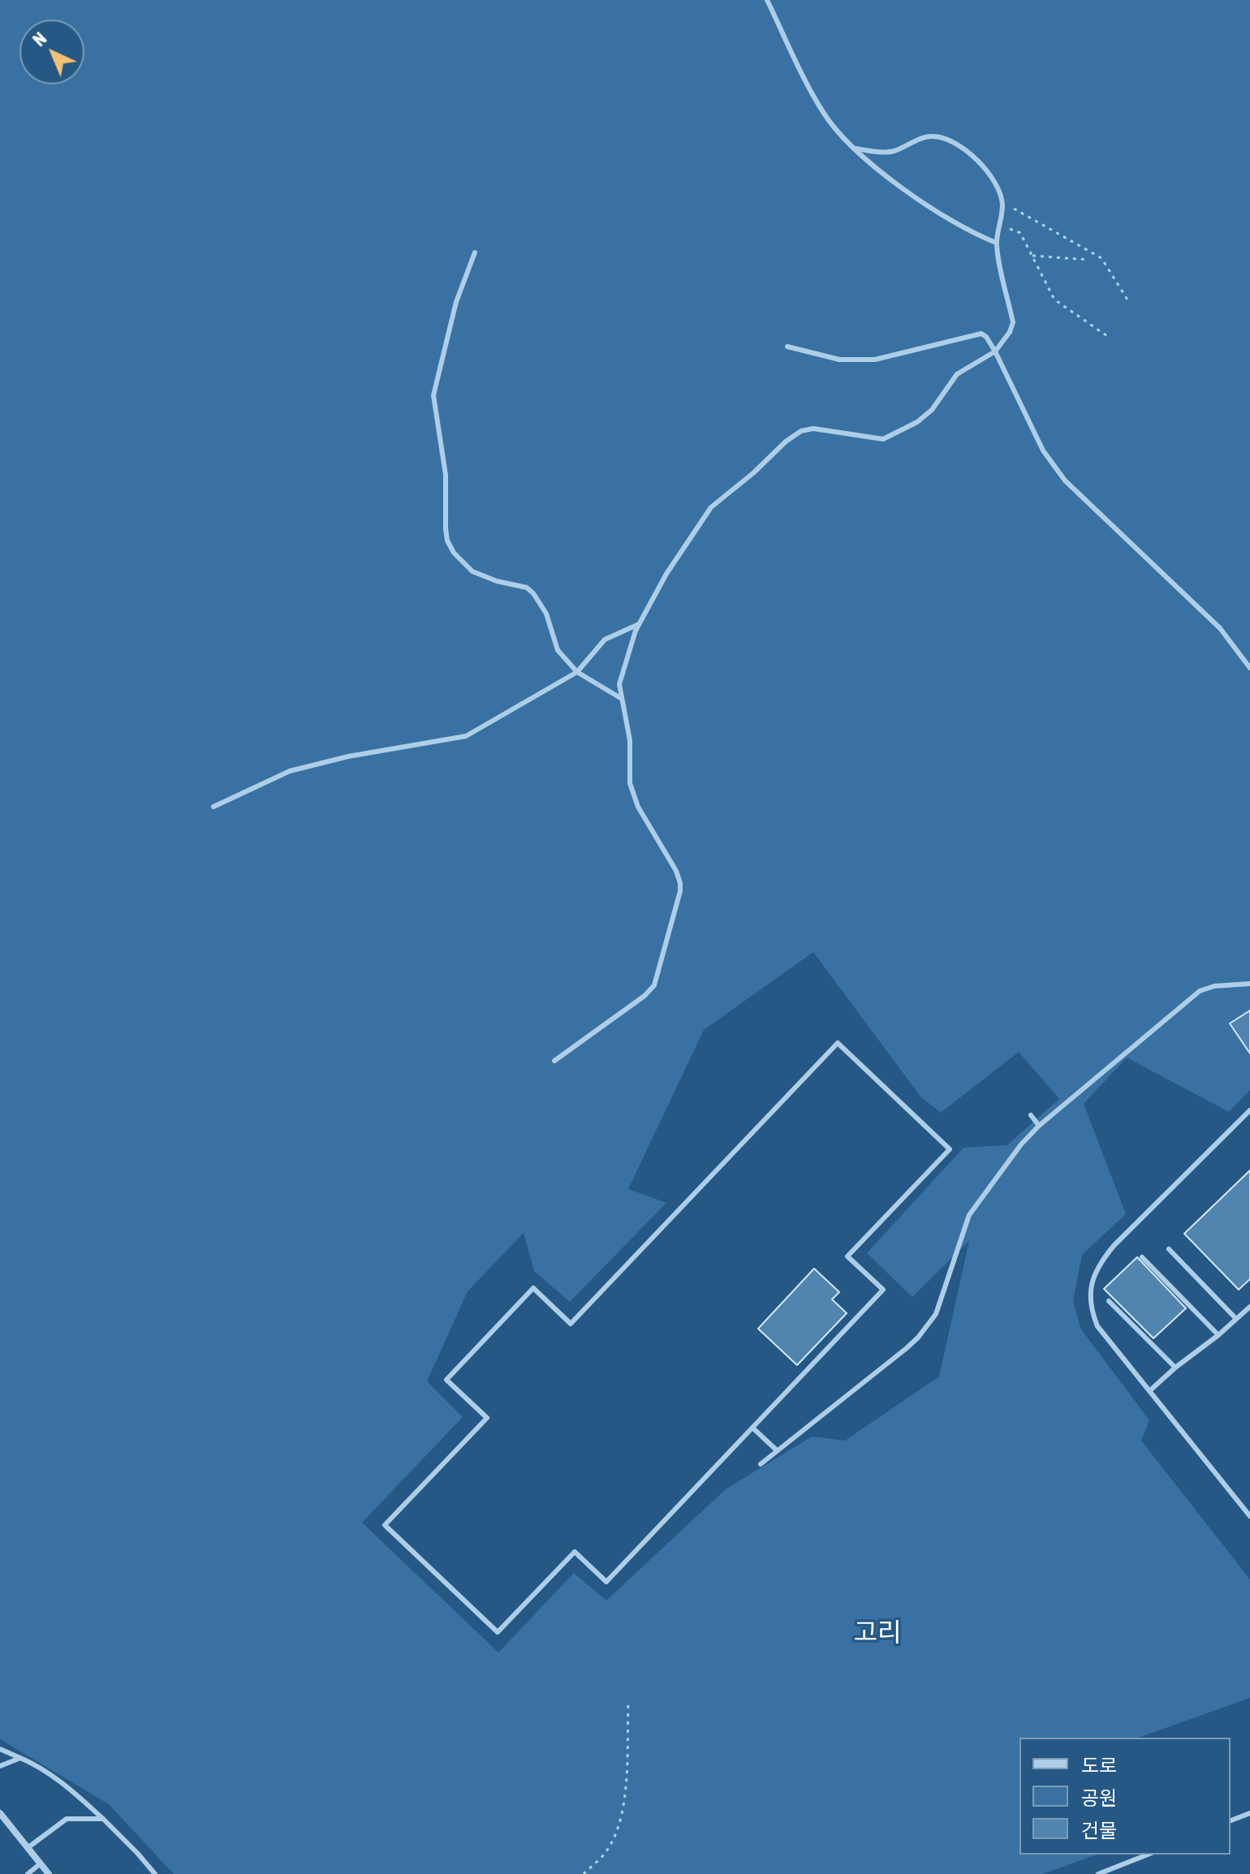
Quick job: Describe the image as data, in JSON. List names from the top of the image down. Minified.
{"districts":["고리"],"legend":["도로","공원","건물"],"north":"top left"}
